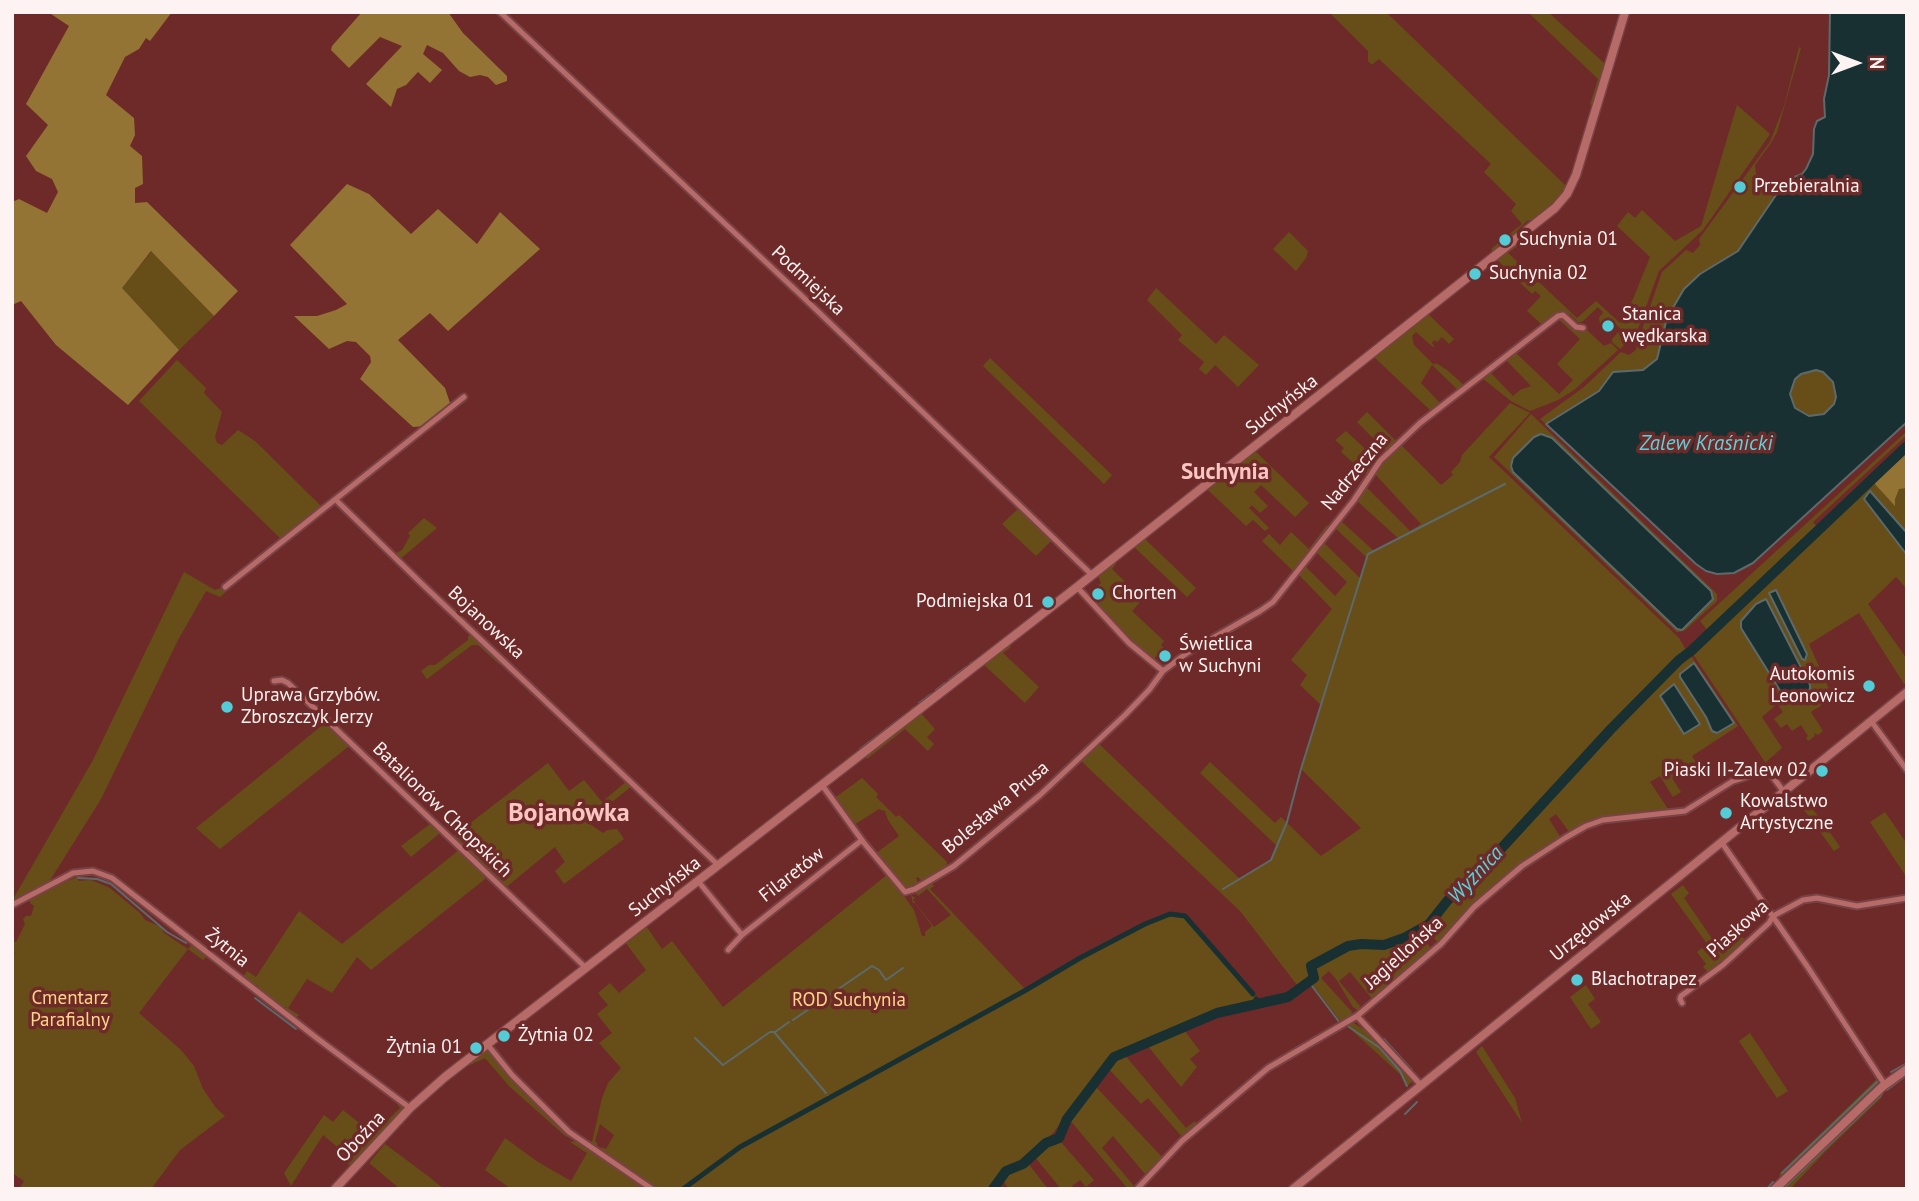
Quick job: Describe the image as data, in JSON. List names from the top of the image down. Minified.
{"streets":{"street":["Podmiejska","Suchyńska","Nadrzeczna","Bojanowska","Bolesława Prusa","Batalionów Chłopskich","Filaretów","Urzędowska","Piaskowa","Żytnia","Jagiellońska","Oboźna"]},"crossings":[["Podmiejska","Suchyńska"],["Suchyńska","Bojanowska"],["Suchyńska","Bolesława Prusa"],["Suchyńska","Batalionów Chłopskich"],["Suchyńska","Żytnia"],["Suchyńska","Oboźna"],["Nadrzeczna","Bolesława Prusa"],["Bolesława Prusa","Filaretów"],["Urzędowska","Jagiellońska"],["Żytnia","Oboźna"]],"districts":["Suchynia","Bojanówka"],"water":["Zalew Kraśnicki","Wyżnica"],"parks":["Cmentarz Parafialny","ROD Suchynia"],"places":["Przebieralnia","Suchynia 01","Suchynia 02","Stanica wędkarska","Chorten","Podmiejska 01","Świetlica w Suchyni","Autokomis Leonowicz","Uprawa Grzybów. Zbroszczyk Jerzy","Piaski II-Zalew 02","Kowalstwo Artystyczne","Blachotrapez","Żytnia 02","Żytnia 01"],"north":"right"}
